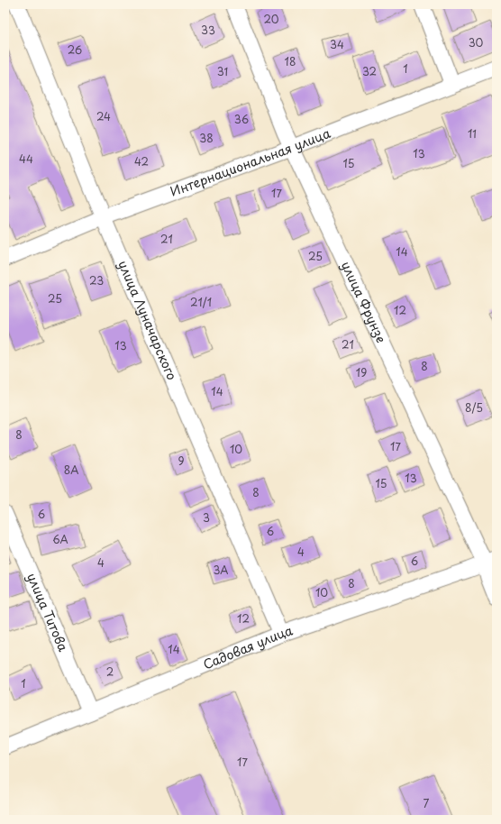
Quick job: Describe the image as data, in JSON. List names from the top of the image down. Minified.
{"streets":{"street":["Интернациональная улица","улица Фрунзе","улица Луначарского","улица Титова","Садовая улица"]},"crossings":[["Интернациональная улица","улица Фрунзе"],["Интернациональная улица","улица Луначарского"],["улица Фрунзе","Садовая улица"],["улица Луначарского","Садовая улица"],["улица Титова","Садовая улица"]],"house_numbers":["20","33","30","34","26","18","1","31","32","24","36","11","38","13","44","42","15","17","21","14","25","23","25","21/1","12","21","13","8","19","14","8/5","8","17","10","9","8А","13","15","8","6","3","6","6А","4","6","4","3А","8","10","12","14","2","1","17","7"]}
